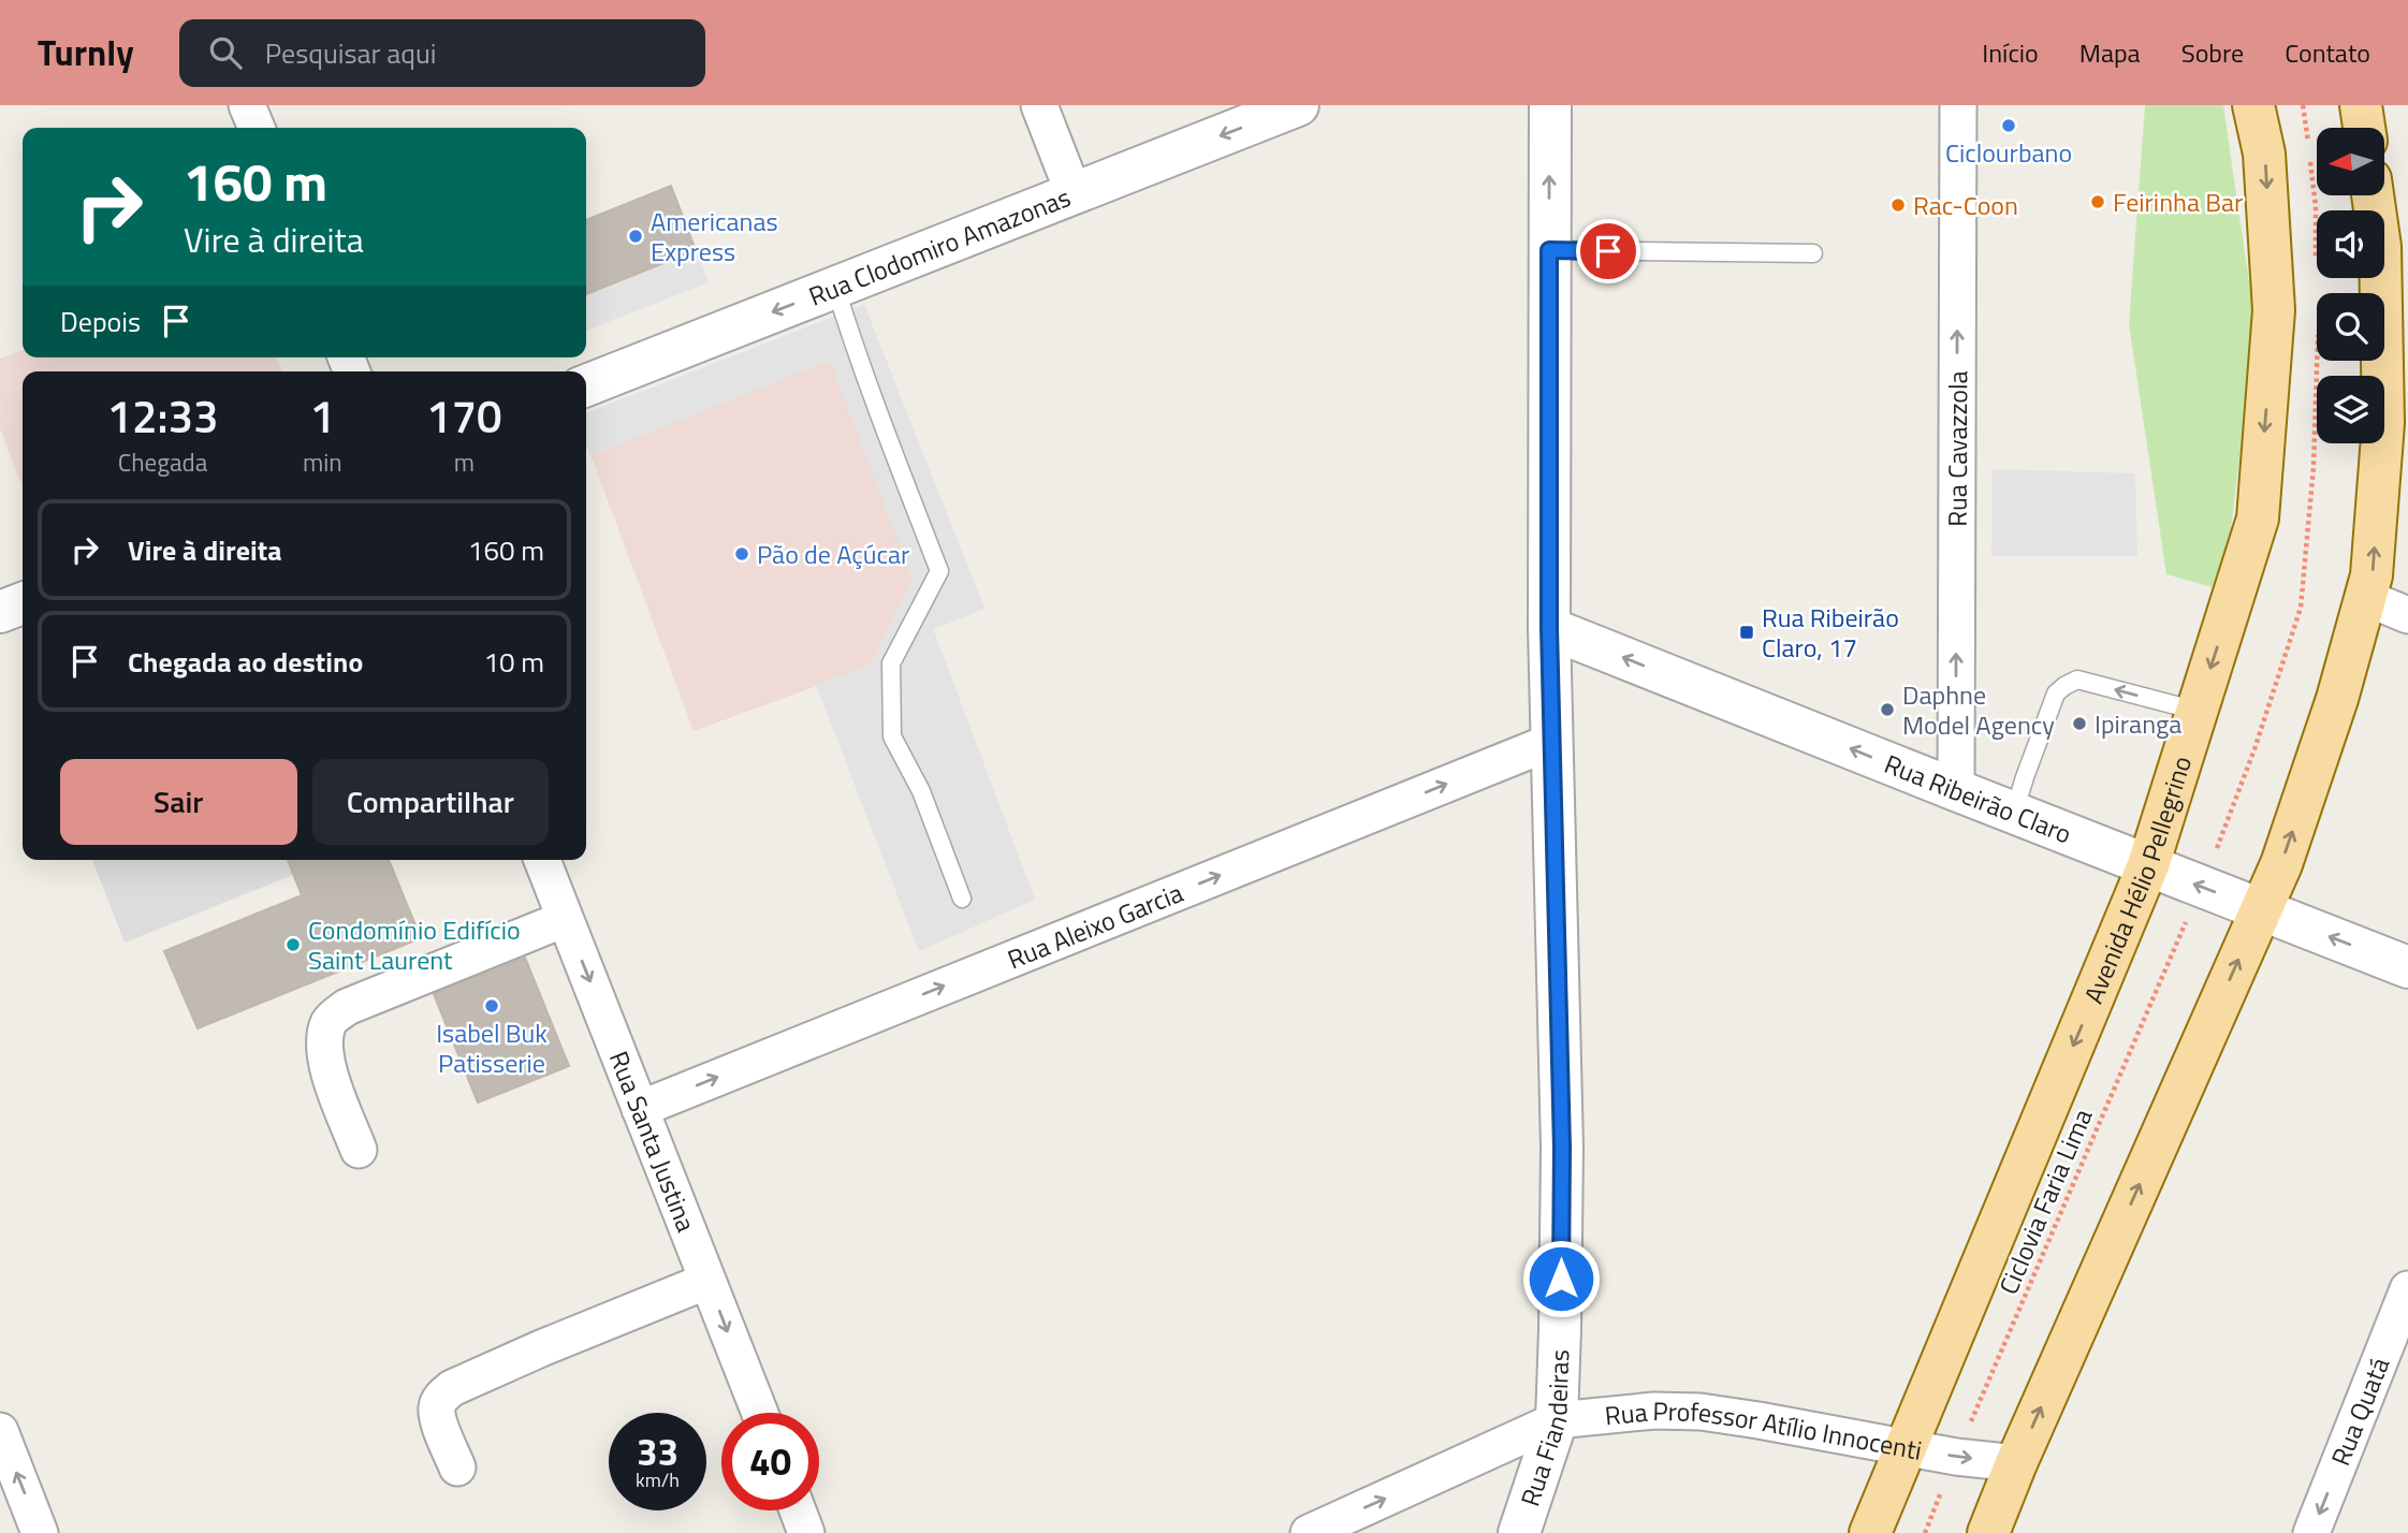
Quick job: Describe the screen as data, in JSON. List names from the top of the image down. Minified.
{"streets":{"main road":["Avenida Hélio Pellegrino"],"street":["Rua Clodomiro Amazonas","Rua Cavazzola","Rua Ribeirão Claro","Rua Aleixo Garcia","Rua Santa Justina","Rua Quatá","Rua Fiandeiras","Rua Professor Atílio Innocenti"],"path":["Ciclovia Faria Lima"]},"crossings":[["Rua Cavazzola","Rua Ribeirão Claro"],["Rua Ribeirão Claro","Avenida Hélio Pellegrino"],["Rua Ribeirão Claro","Ciclovia Faria Lima"],["Rua Ribeirão Claro","Rua Fiandeiras"],["Avenida Hélio Pellegrino","Rua Professor Atílio Innocenti"],["Rua Aleixo Garcia","Rua Santa Justina"],["Rua Aleixo Garcia","Rua Fiandeiras"],["Ciclovia Faria Lima","Rua Professor Atílio Innocenti"],["Rua Fiandeiras","Rua Professor Atílio Innocenti"]],"one_way":["Rua Clodomiro Amazonas","Rua Cavazzola","Rua Ribeirão Claro","Rua Aleixo Garcia","Rua Santa Justina","Rua Quatá","Rua Professor Atílio Innocenti"],"places":{"other":["Ciclourbano","Feirinha Bar","Rac-Coon","Americanas Express","Pão de Açúcar","Daphne Model Agency","Ipiranga","Condomínio Edifício Saint Laurent","Isabel Buk Patisserie"],"transit":["Rua Ribeirão Claro, 17"]},"north":"left","page":{"header":"Turnly","search":"Pesquisar aqui","nav":["Início","Mapa","Sobre","Contato"],"turn":["160 m","Vire à direita"],"then":"Depois","eta":["12:33","Chegada","1","min","170","m"],"list":[{"name":"Vire à direita","value":"160 m"},{"name":"Chegada ao destino","value":"10 m"}],"buttons":["Sair","Compartilhar"],"speed":"33 km/h","limit":"40"}}
